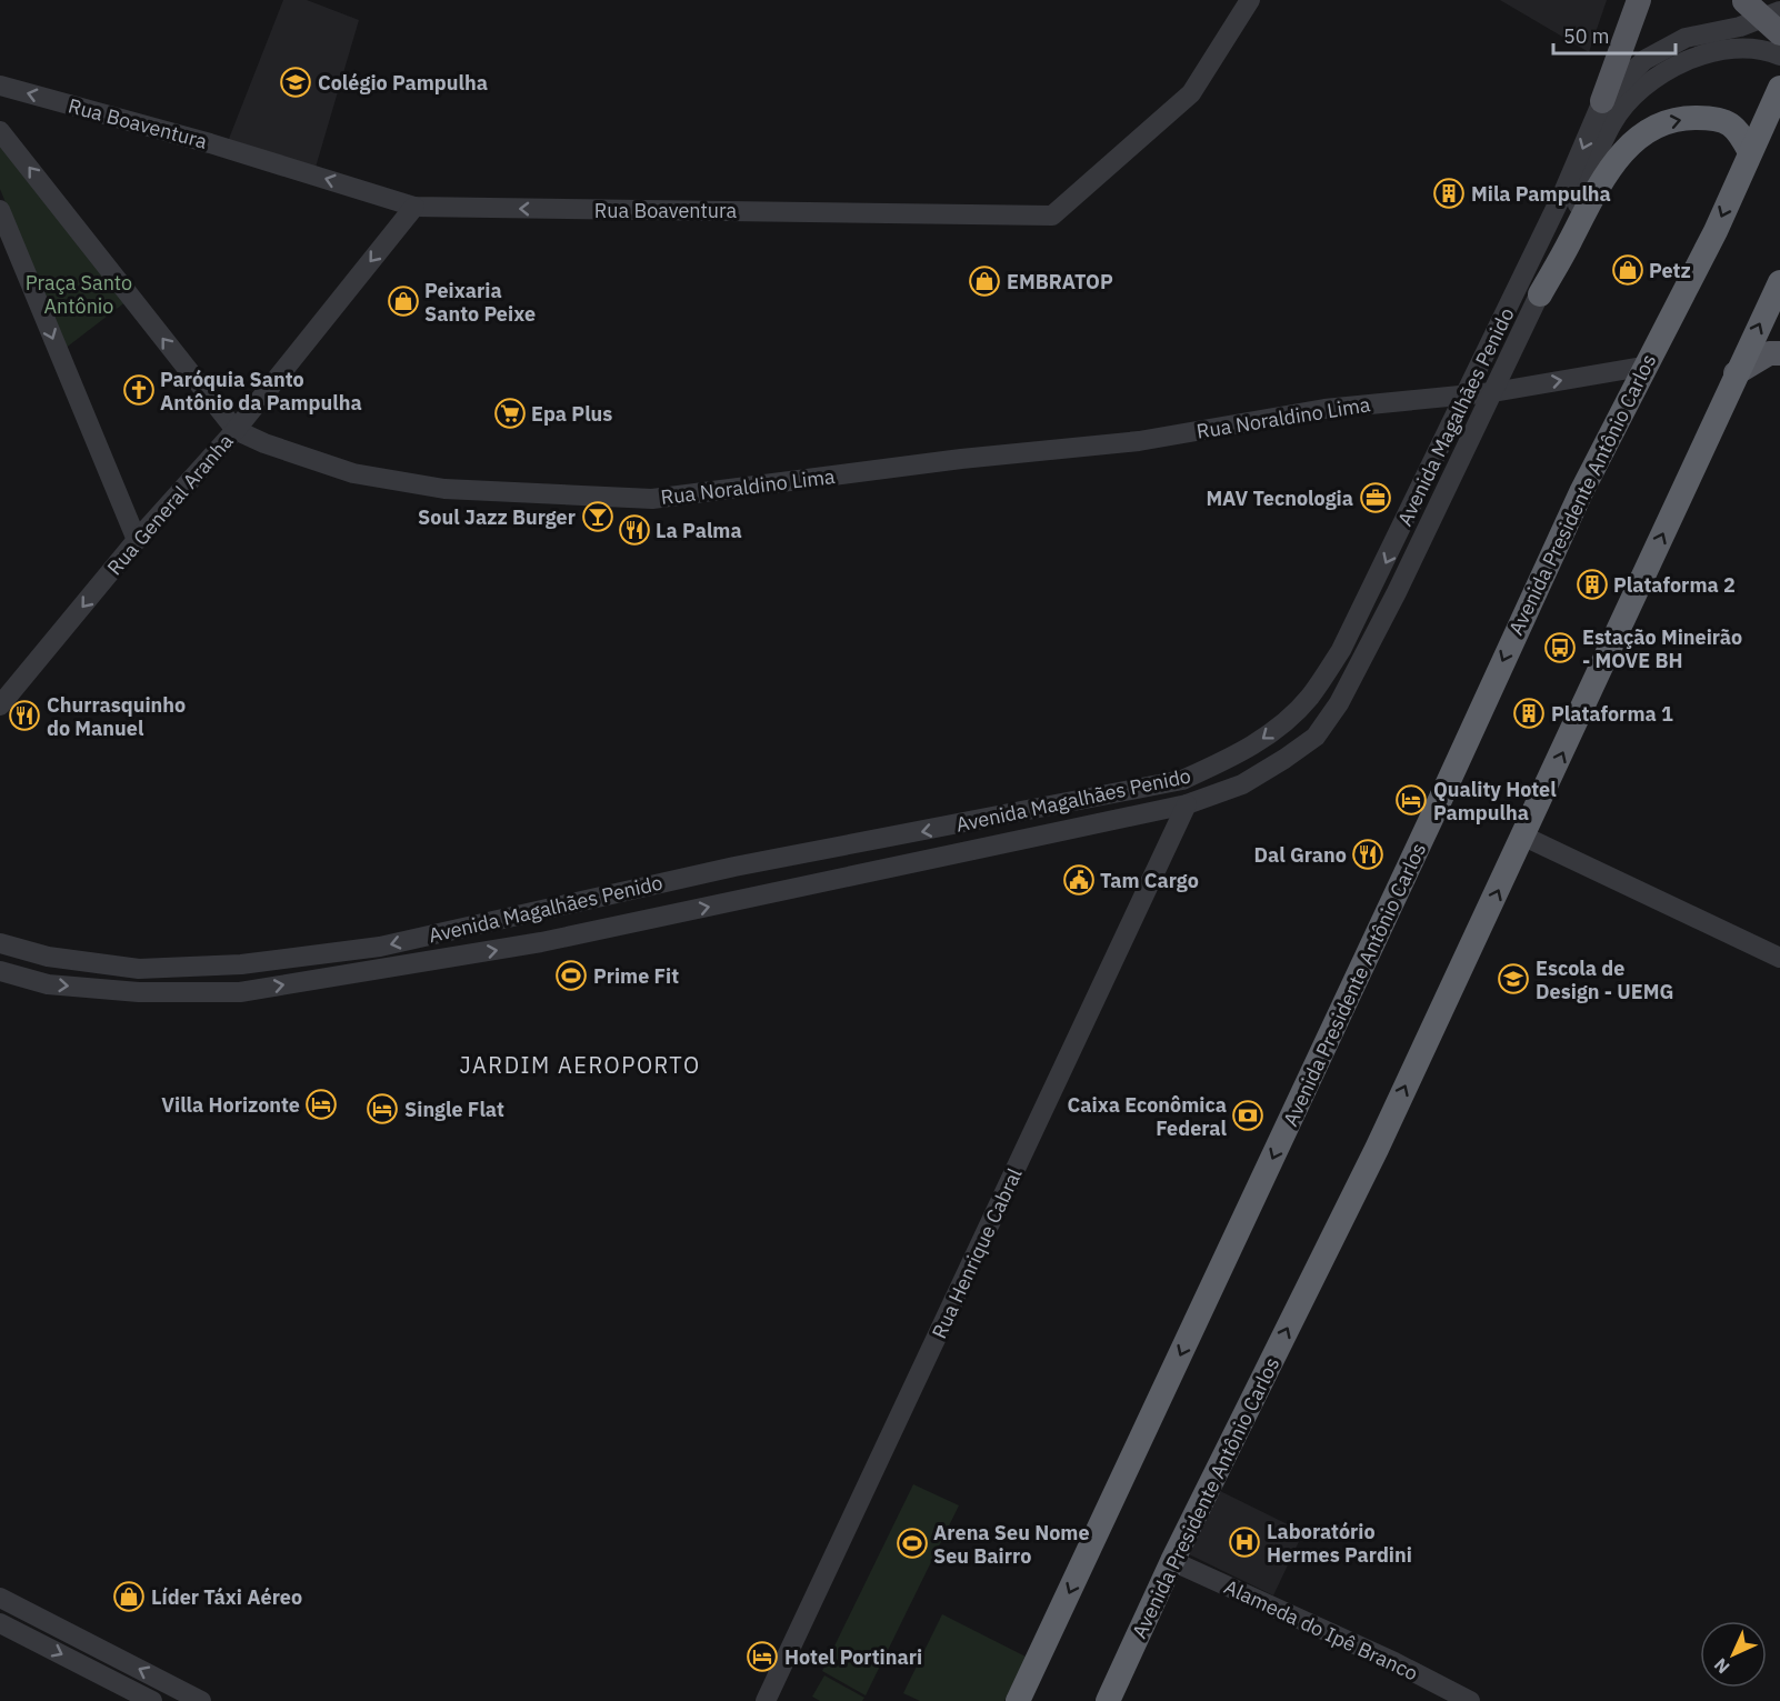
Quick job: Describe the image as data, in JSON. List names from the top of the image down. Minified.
{"streets":{"highway":["Avenida Presidente Antônio Carlos"],"street":["Rua Boaventura","Avenida Magalhães Penido","Rua Noraldino Lima","Rua General Aranha","Rua Henrique Cabral","Alameda do Ipê Branco"]},"crossings":[["Rua Boaventura","Rua General Aranha"],["Avenida Magalhães Penido","Rua Noraldino Lima"],["Avenida Magalhães Penido","Rua Henrique Cabral"],["Rua Noraldino Lima","Avenida Presidente Antônio Carlos"],["Rua Noraldino Lima","Rua General Aranha"],["Avenida Presidente Antônio Carlos","Alameda do Ipê Branco"]],"one_way":["Rua Boaventura","Rua General Aranha"],"districts":["JARDIM AEROPORTO"],"parks":["Praça Santo Antônio"],"places":{"school or university":["Colégio Pampulha","Escola de Design - UEMG"],"building":["Mila Pampulha","Plataforma 2","Plataforma 1"],"shop":["Petz","EMBRATOP","Peixaria Santo Peixe","Líder Táxi Aéreo"],"church":["Paróquia Santo Antônio da Pampulha"],"supermarket":["Epa Plus"],"office":["MAV Tecnologia"],"bar":["Soul Jazz Burger"],"restaurant":["La Palma","Churrasquinho do Manuel","Dal Grano"],"bus stop":["Estação Mineirão - MOVE BH"],"hotel":["Quality Hotel Pampulha","Villa Horizonte","Single Flat","Hotel Portinari"],"public building":["Tam Cargo"],"sports":["Prime Fit","Arena Seu Nome Seu Bairro"],"bank":["Caixa Econômica Federal"],"hospital":["Laboratório Hermes Pardini"]},"scale_bar":"50 m","north":"bottom left"}
